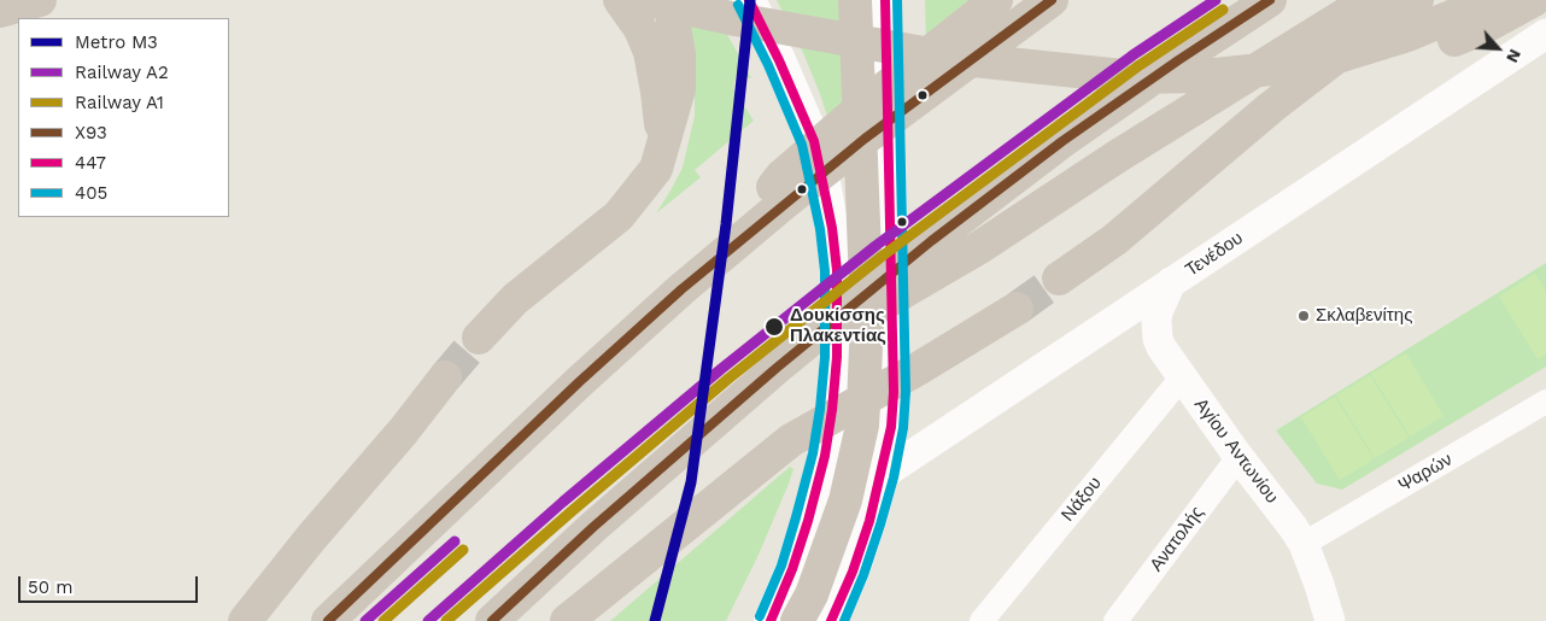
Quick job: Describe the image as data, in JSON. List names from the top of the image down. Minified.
{"streets":{"street":["Τενέδου","Αγίου Αντωνίου","Ψαρών","Νάξου","Ανατολής"]},"crossings":[["Τενέδου","Αγίου Αντωνίου"],["Αγίου Αντωνίου","Ψαρών"],["Αγίου Αντωνίου","Νάξου"],["Αγίου Αντωνίου","Ανατολής"]],"places":["Σκλαβενίτης","Δουκίσσης Πλακεντίας"],"lines":["metro line Μ3","rail line A2","transit line X93","transit line 447","transit line 405","rail line A1"],"legend":["Metro Μ3","Railway A2","Railway A1","X93","447","405"],"scale_bar":"50 m","north":"bottom right"}
